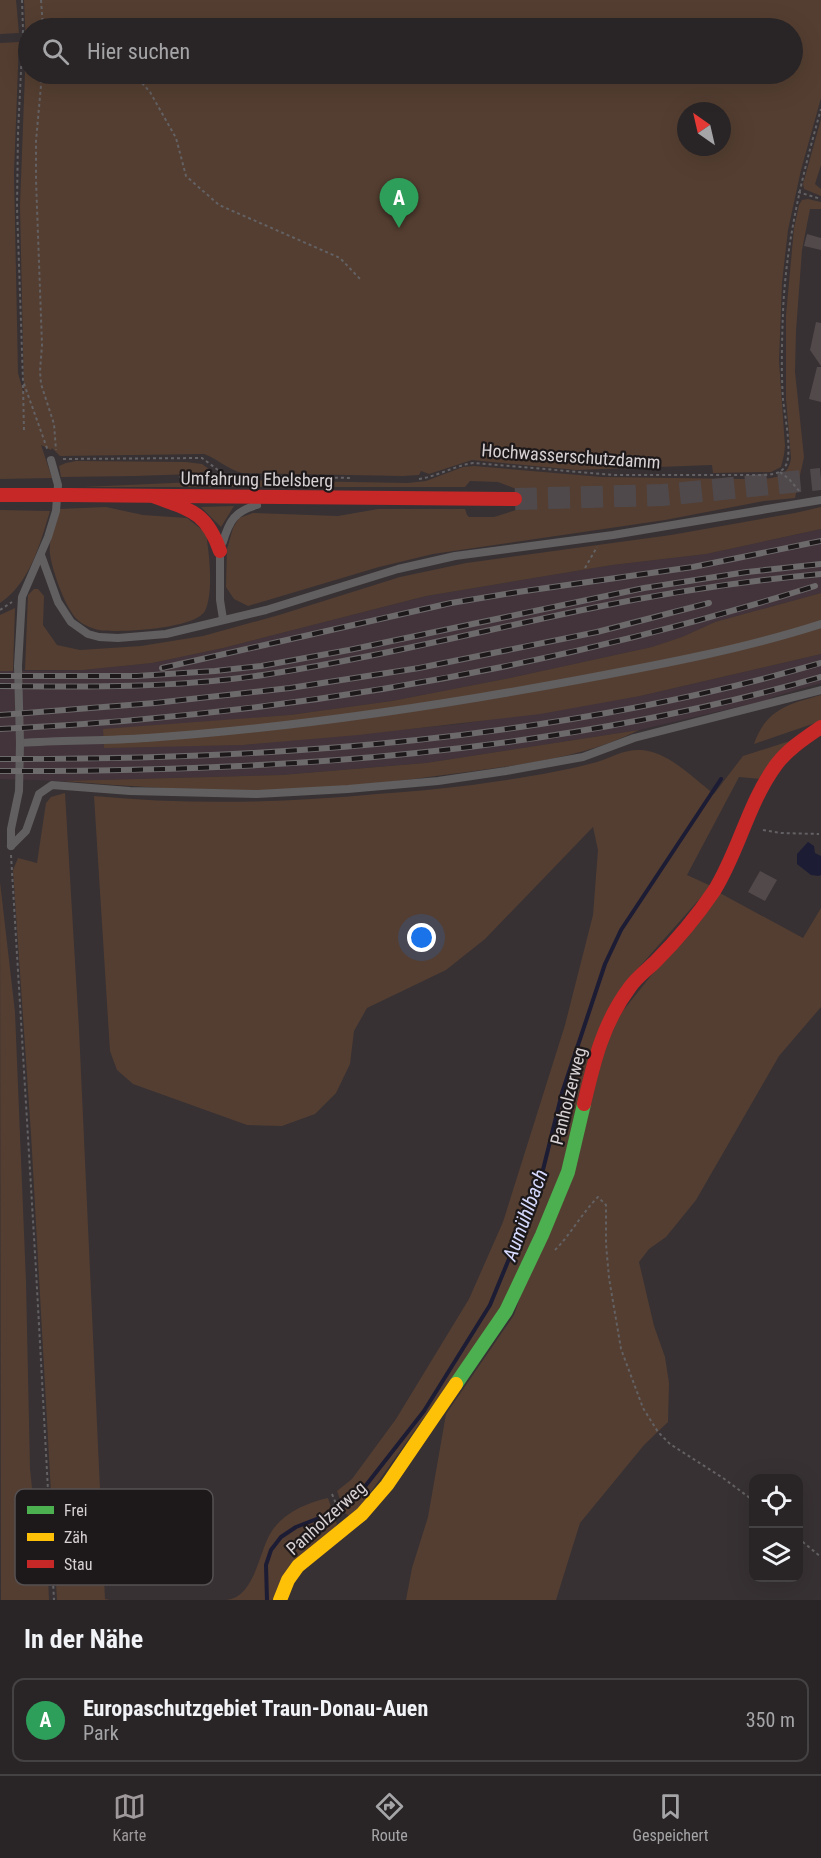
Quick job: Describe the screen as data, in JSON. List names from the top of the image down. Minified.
{"streets":{"street":["Umfahrung Ebelsberg","Panholzerweg"],"path":["Hochwasserschutzdamm"]},"water":["Aumühlbach"],"legend":["Frei","Zäh","Stau"],"north":"top left","page":{"search":"Hier suchen","pins":"A","heading":"In der Nähe","list":[{"mark":"A","name":"Europaschutzgebiet Traun-Donau-Auen","note":"Park","value":"350 m"}],"nav":["Karte","Route","Gespeichert"]}}
